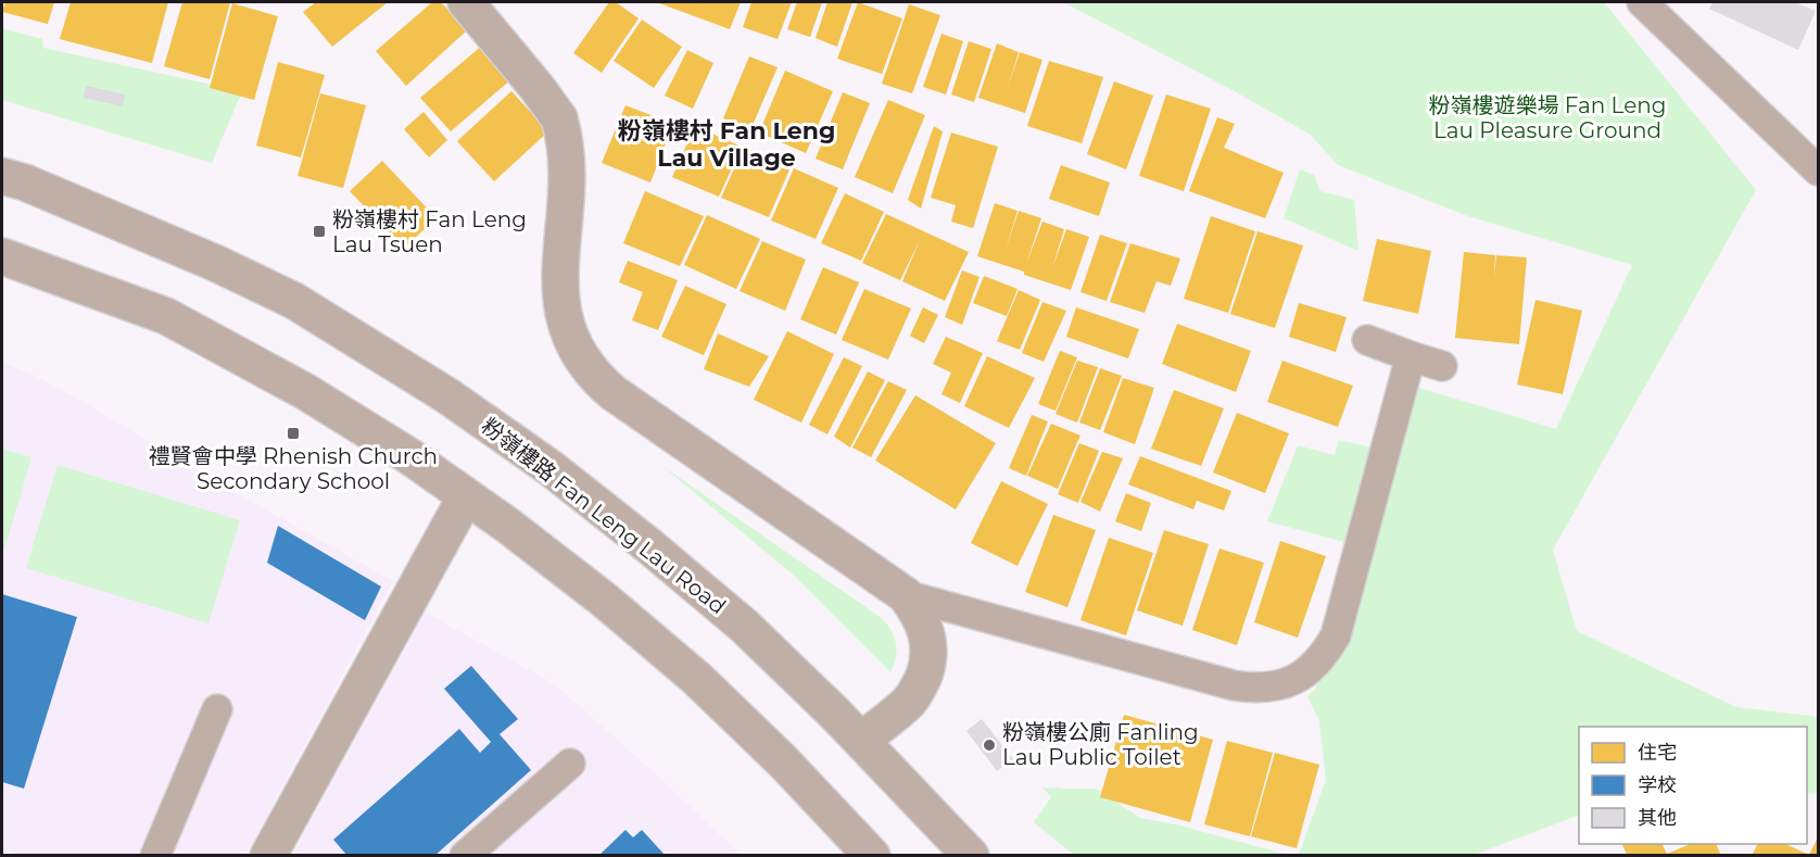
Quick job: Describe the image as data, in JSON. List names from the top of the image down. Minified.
{"streets":{"street":["粉嶺樓路 Fan Leng Lau Road"]},"districts":["粉嶺樓村 Fan Leng Lau Village"],"parks":["粉嶺樓遊樂場 Fan Leng Lau Pleasure Ground"],"places":{"transit":["粉嶺樓村 Fan Leng Lau Tsuen","禮賢會中學 Rhenish Church Secondary School"],"other":["粉嶺樓公廁 Fanling Lau Public Toilet"]},"legend":["住宅","学校","其他"]}
